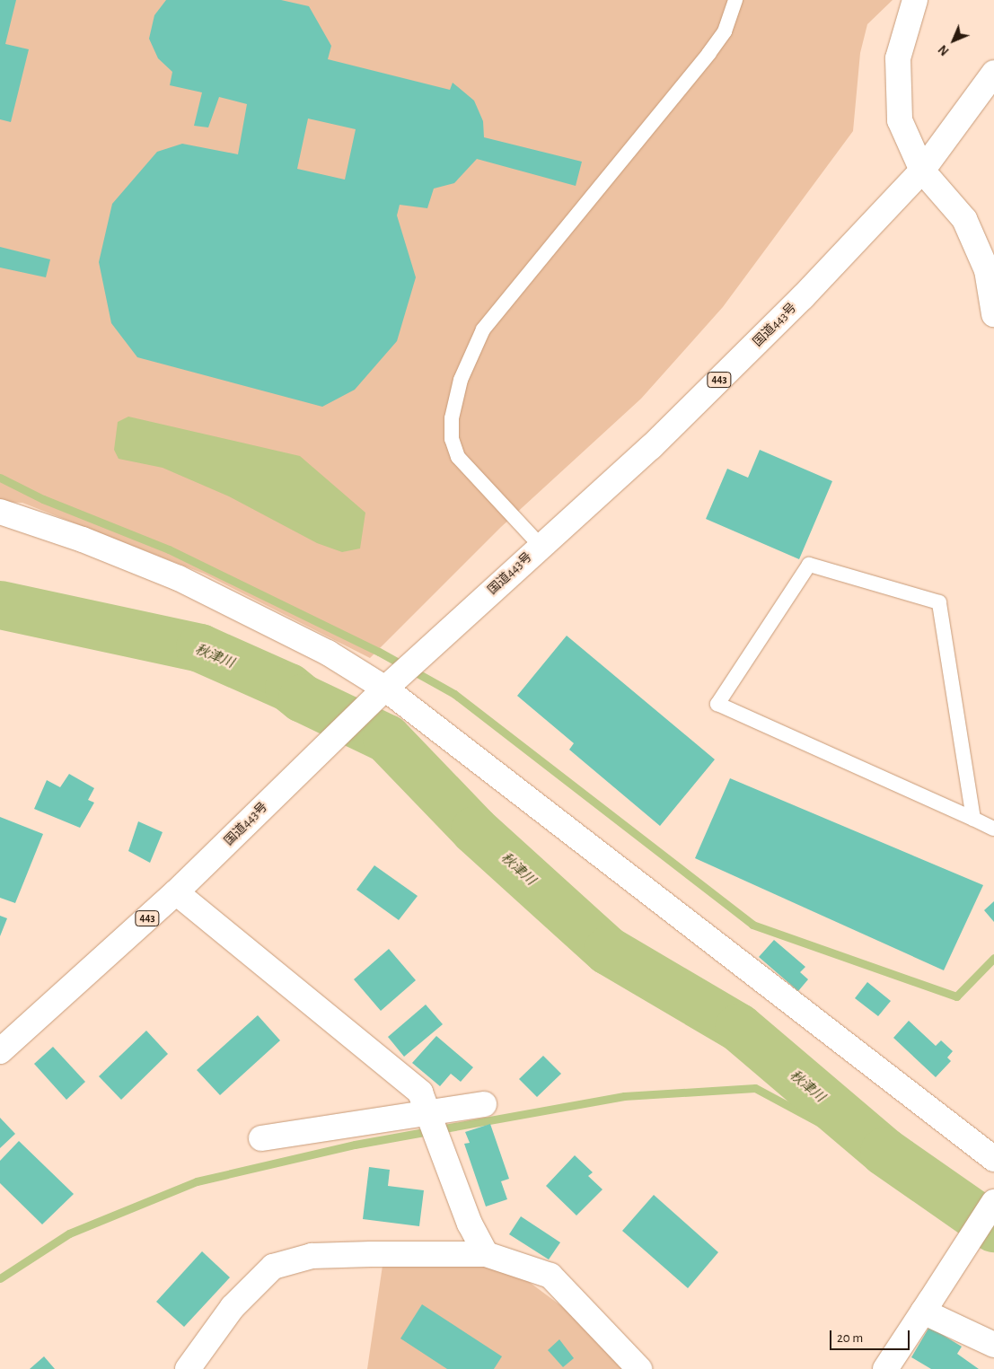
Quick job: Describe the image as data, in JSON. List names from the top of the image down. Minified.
{"streets":{"main road":["国道443号","443"]},"water":["秋津川"],"scale_bar":"20 m","north":"bottom left"}
